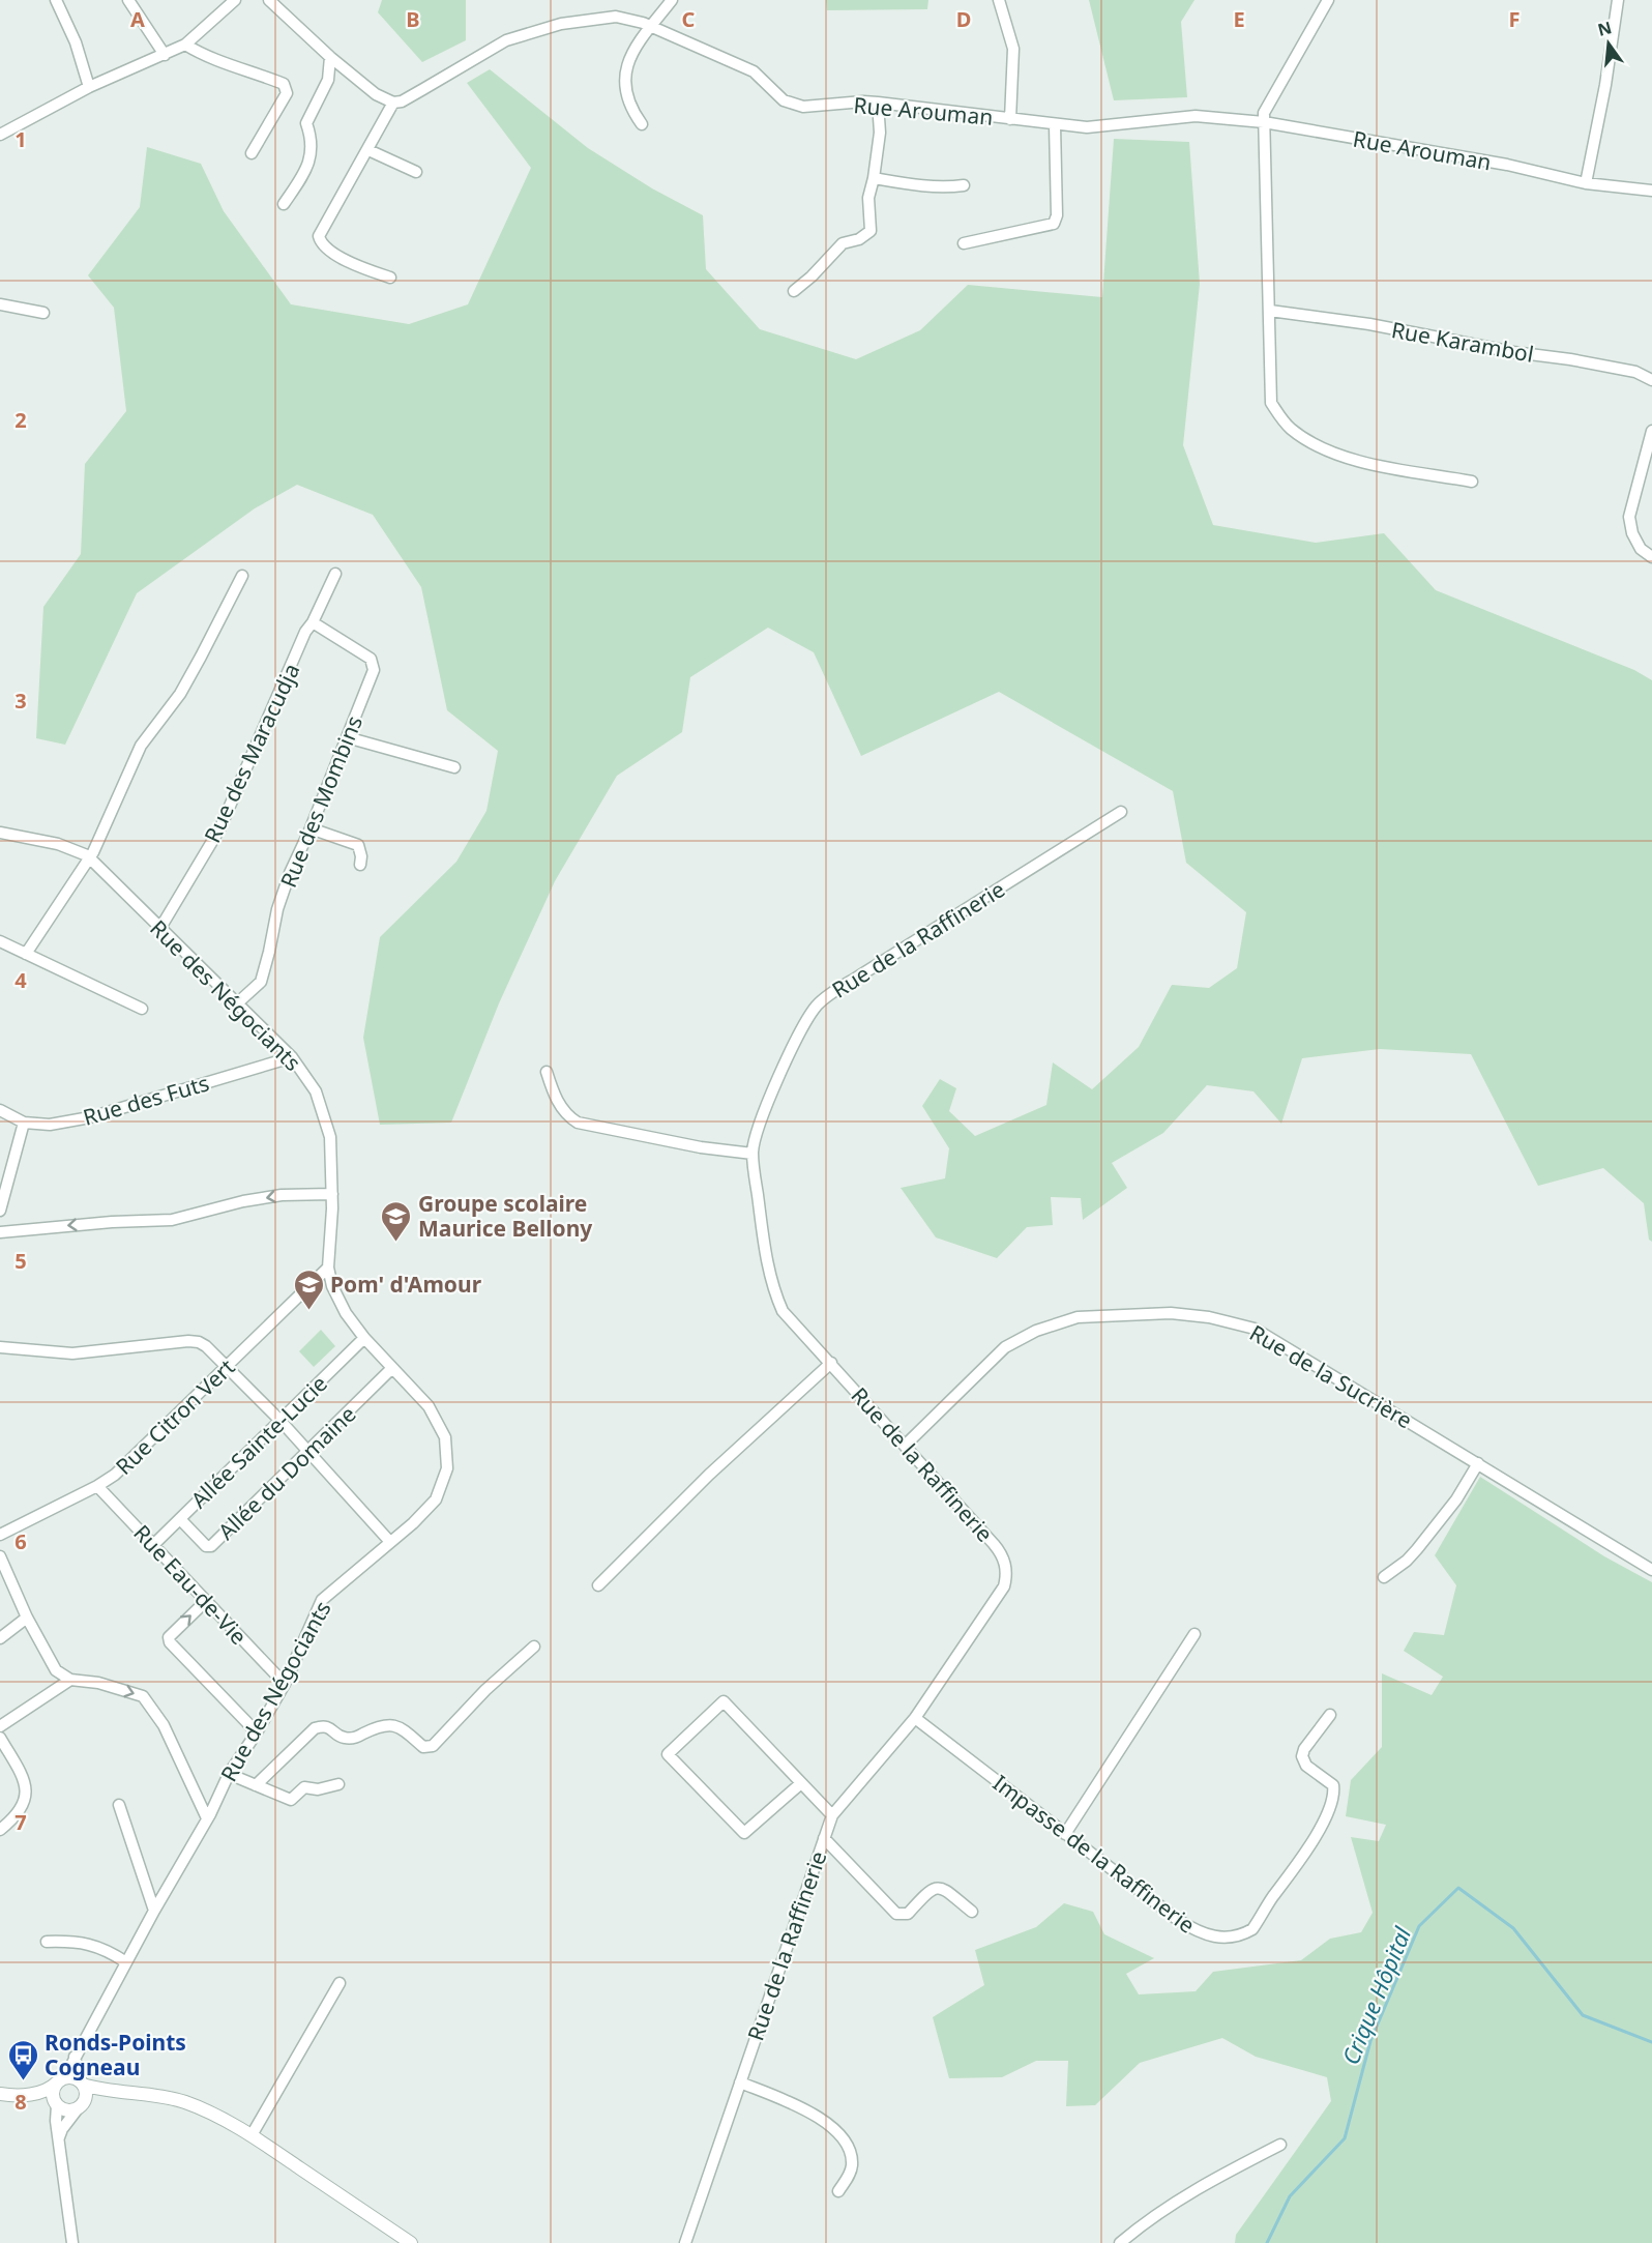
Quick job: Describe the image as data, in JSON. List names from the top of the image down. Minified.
{"streets":{"street":["Rue Arouman","Rue Karambol","Rue des Maracudja","Rue des Mombins","Rue de la Raffinerie","Rue des Négociants","Rue des Futs","Rue de la Sucrière","Rue Citron Vert","Allée Sainte-Lucie","Allée du Domaine","Rue Eau-de-Vie","Impasse de la Raffinerie"]},"crossings":[["Rue des Maracudja","Rue des Mombins"],["Rue des Maracudja","Rue des Négociants"],["Rue des Mombins","Rue des Négociants"],["Rue de la Raffinerie","Rue de la Sucrière"],["Rue de la Raffinerie","Impasse de la Raffinerie"],["Rue des Négociants","Rue des Futs"],["Rue des Négociants","Rue Citron Vert"],["Rue des Négociants","Allée Sainte-Lucie"],["Rue des Négociants","Allée du Domaine"],["Rue des Négociants","Rue Eau-de-Vie"],["Rue Citron Vert","Rue Eau-de-Vie"],["Allée Sainte-Lucie","Allée du Domaine"],["Allée Sainte-Lucie","Rue Eau-de-Vie"]],"water":["Crique Hôpital"],"places":{"school or university":["Groupe scolaire Maurice Bellony","Pom' d'Amour"],"bus stop":["Ronds-Points Cogneau"]},"north":"top","grid":{"columns":["A","B","C","D","E","F"],"rows":["1","2","3","4","5","6","7","8"]}}
